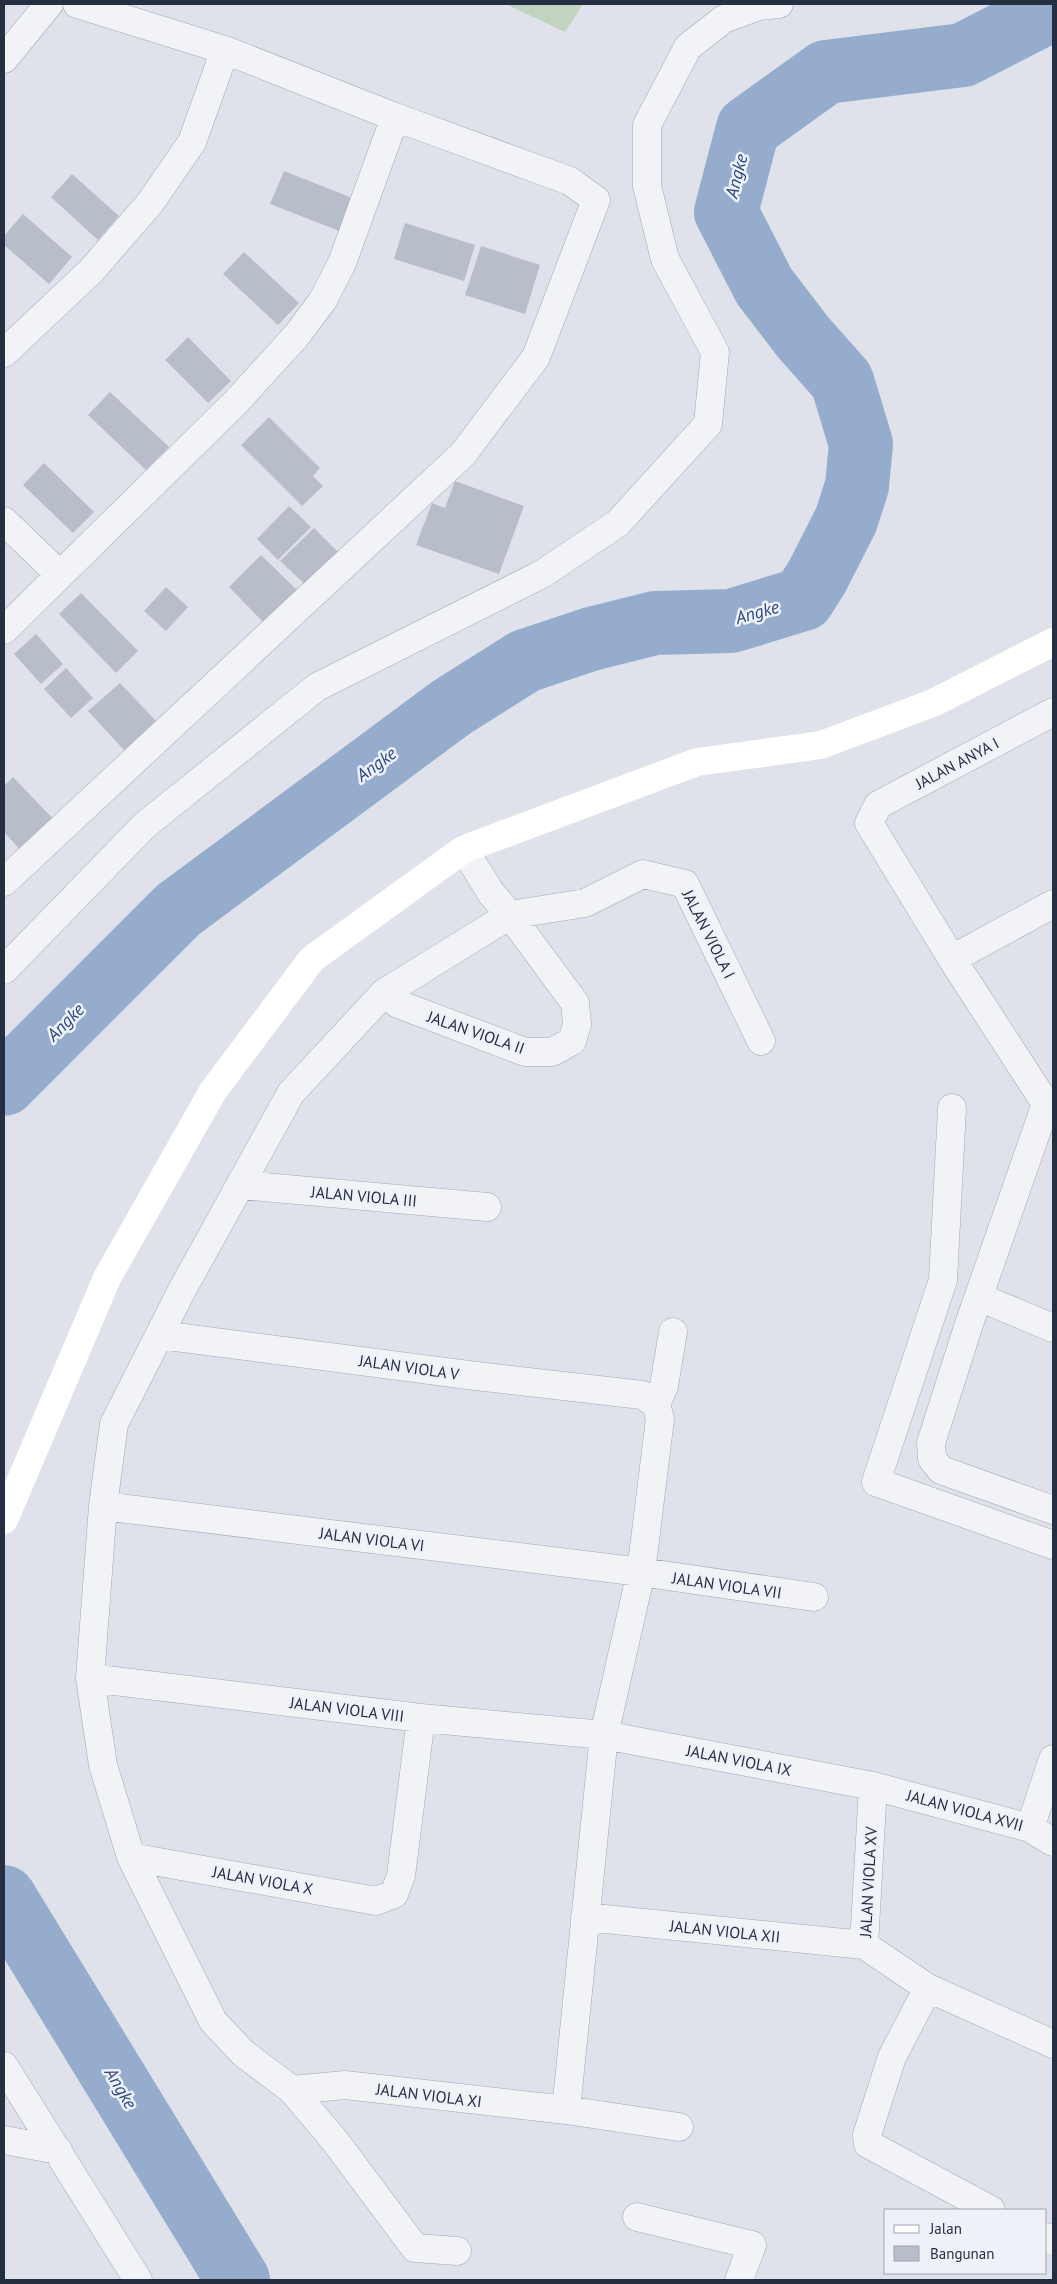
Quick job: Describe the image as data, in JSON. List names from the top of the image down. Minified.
{"streets":{"street":["JALAN ANYA I","JALAN VIOLA I","JALAN VIOLA II","JALAN VIOLA III","JALAN VIOLA V","JALAN VIOLA VI","JALAN VIOLA VII","JALAN VIOLA VIII","JALAN VIOLA IX","JALAN VIOLA XVII","JALAN VIOLA X","JALAN VIOLA XV","JALAN VIOLA XII","JALAN VIOLA XI"]},"crossings":[["JALAN VIOLA I","JALAN VIOLA II"],["JALAN VIOLA VI","JALAN VIOLA VII"],["JALAN VIOLA VIII","JALAN VIOLA IX"],["JALAN VIOLA VIII","JALAN VIOLA X"],["JALAN VIOLA IX","JALAN VIOLA XVII"],["JALAN VIOLA IX","JALAN VIOLA XV"],["JALAN VIOLA XVII","JALAN VIOLA XV"],["JALAN VIOLA XV","JALAN VIOLA XII"]],"water":["Angke"],"legend":["Jalan","Bangunan"]}
